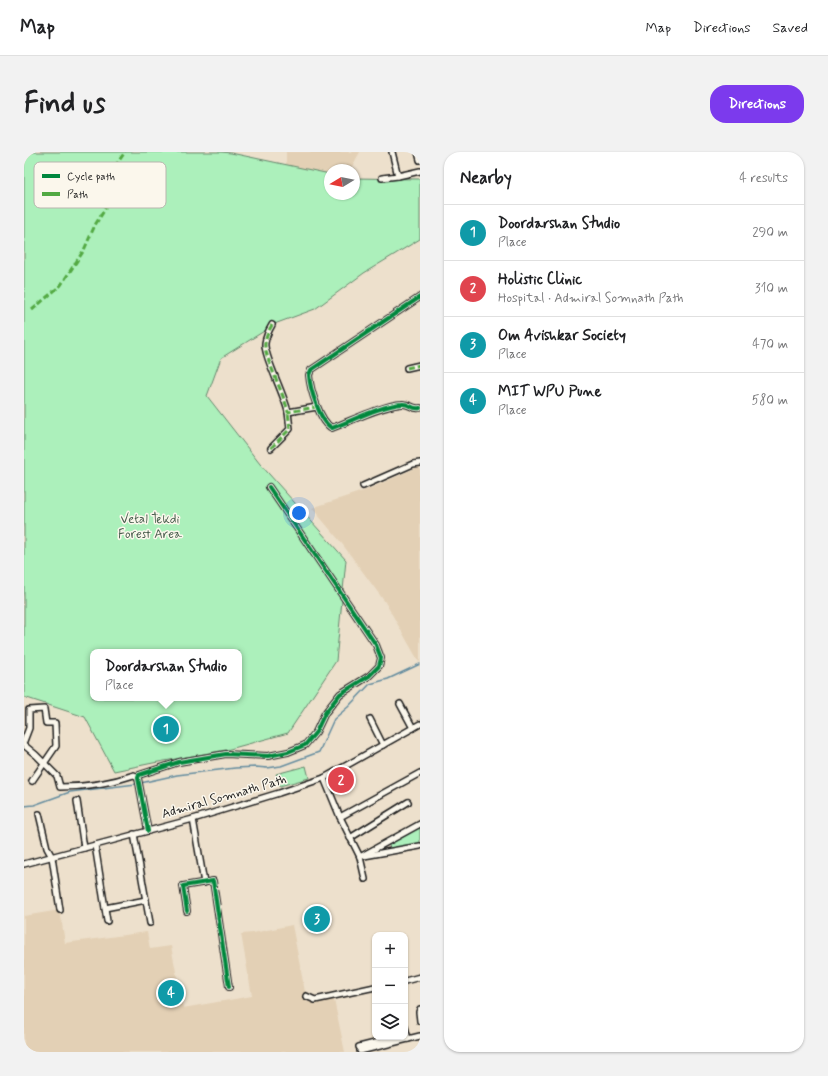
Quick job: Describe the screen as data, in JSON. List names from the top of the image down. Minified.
{"streets":{"street":["Admiral Somnath Path"]},"parks":["Vetal Tekdi Forest Area"],"legend":["Cycle path","Path"],"north":"left","page":{"header":"Map","nav":["Map","Directions","Saved"],"buttons":"Directions","title":"Find us","heading":["Nearby","4 results"],"list":[{"mark":"1","name":"Doordarshan Studio","note":"Place","value":"290 m"},{"mark":"2","name":"Holistic Clinic","note":"Hospital · Admiral Somnath Path","value":"310 m"},{"mark":"3","name":"Om Avishkar Society","note":"Place","value":"470 m"},{"mark":"4","name":"MIT WPU Pune","note":"Place","value":"580 m"}],"popup":["Doordarshan Studio","Place"],"pins":["1","2","3","4"],"map_buttons":["+","−"]}}
